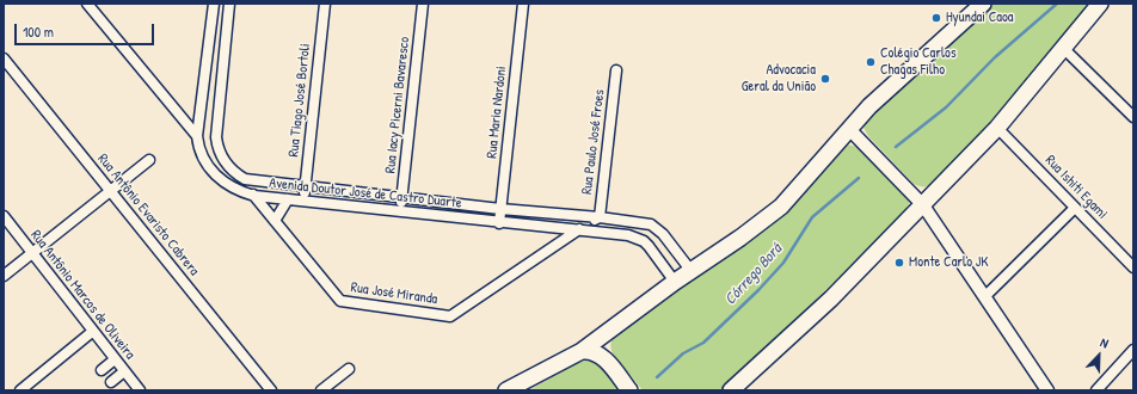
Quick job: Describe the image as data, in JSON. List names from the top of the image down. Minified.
{"streets":{"street":["Rua Tiago José Bortoli","Rua Iacy Picerni Bavaresco","Rua Maria Nardoni","Rua Paulo José Froes","Rua Ishiti Egami","Avenida Doutor José de Castro Duarte","Rua Antônio Evaristo Cabrera","Rua José Miranda","Rua Antônio Marcos de Oliveira"]},"crossings":[["Rua Tiago José Bortoli","Avenida Doutor José de Castro Duarte"],["Rua Iacy Picerni Bavaresco","Avenida Doutor José de Castro Duarte"],["Rua Maria Nardoni","Avenida Doutor José de Castro Duarte"],["Rua Paulo José Froes","Avenida Doutor José de Castro Duarte"],["Rua Paulo José Froes","Rua José Miranda"],["Avenida Doutor José de Castro Duarte","Rua José Miranda"]],"water":["Córrego Borá"],"places":["Hyundai Caoa","Colégio Carlos Chagas Filho","Advocacia Geral da União","Monte Carlo JK"],"scale_bar":"100 m","north":"top right"}
